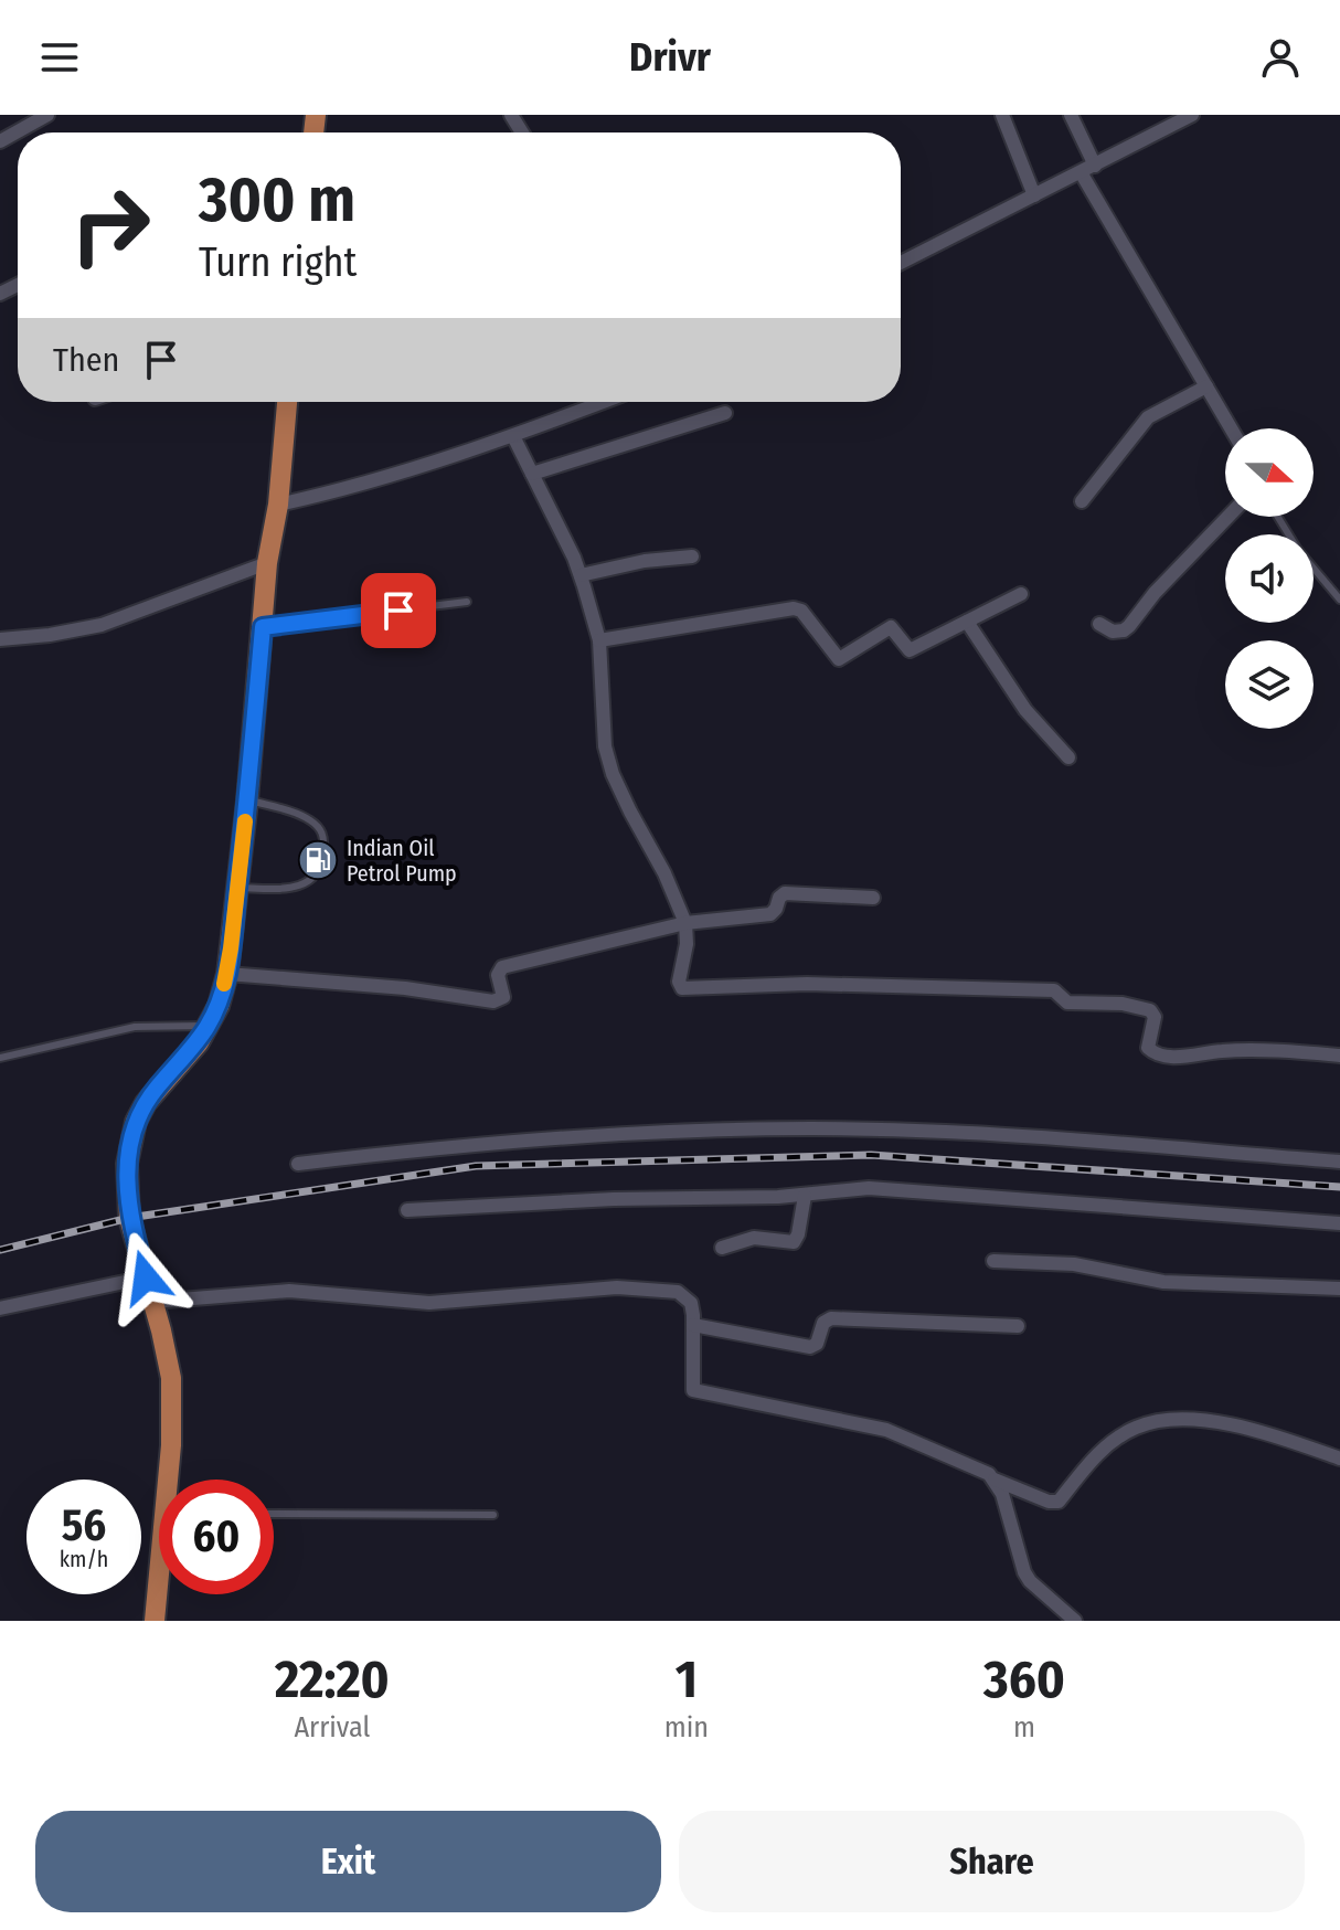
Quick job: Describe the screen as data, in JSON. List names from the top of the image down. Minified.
{"places":{"fuel station":["Indian Oil Petrol Pump"]},"north":"right","page":{"header":"Drivr","turn":["300 m","Turn right"],"then":"Then","speed":"56 km/h","limit":"60","eta":["22:20","Arrival","1","min","360","m"],"buttons":["Exit","Share"]}}
